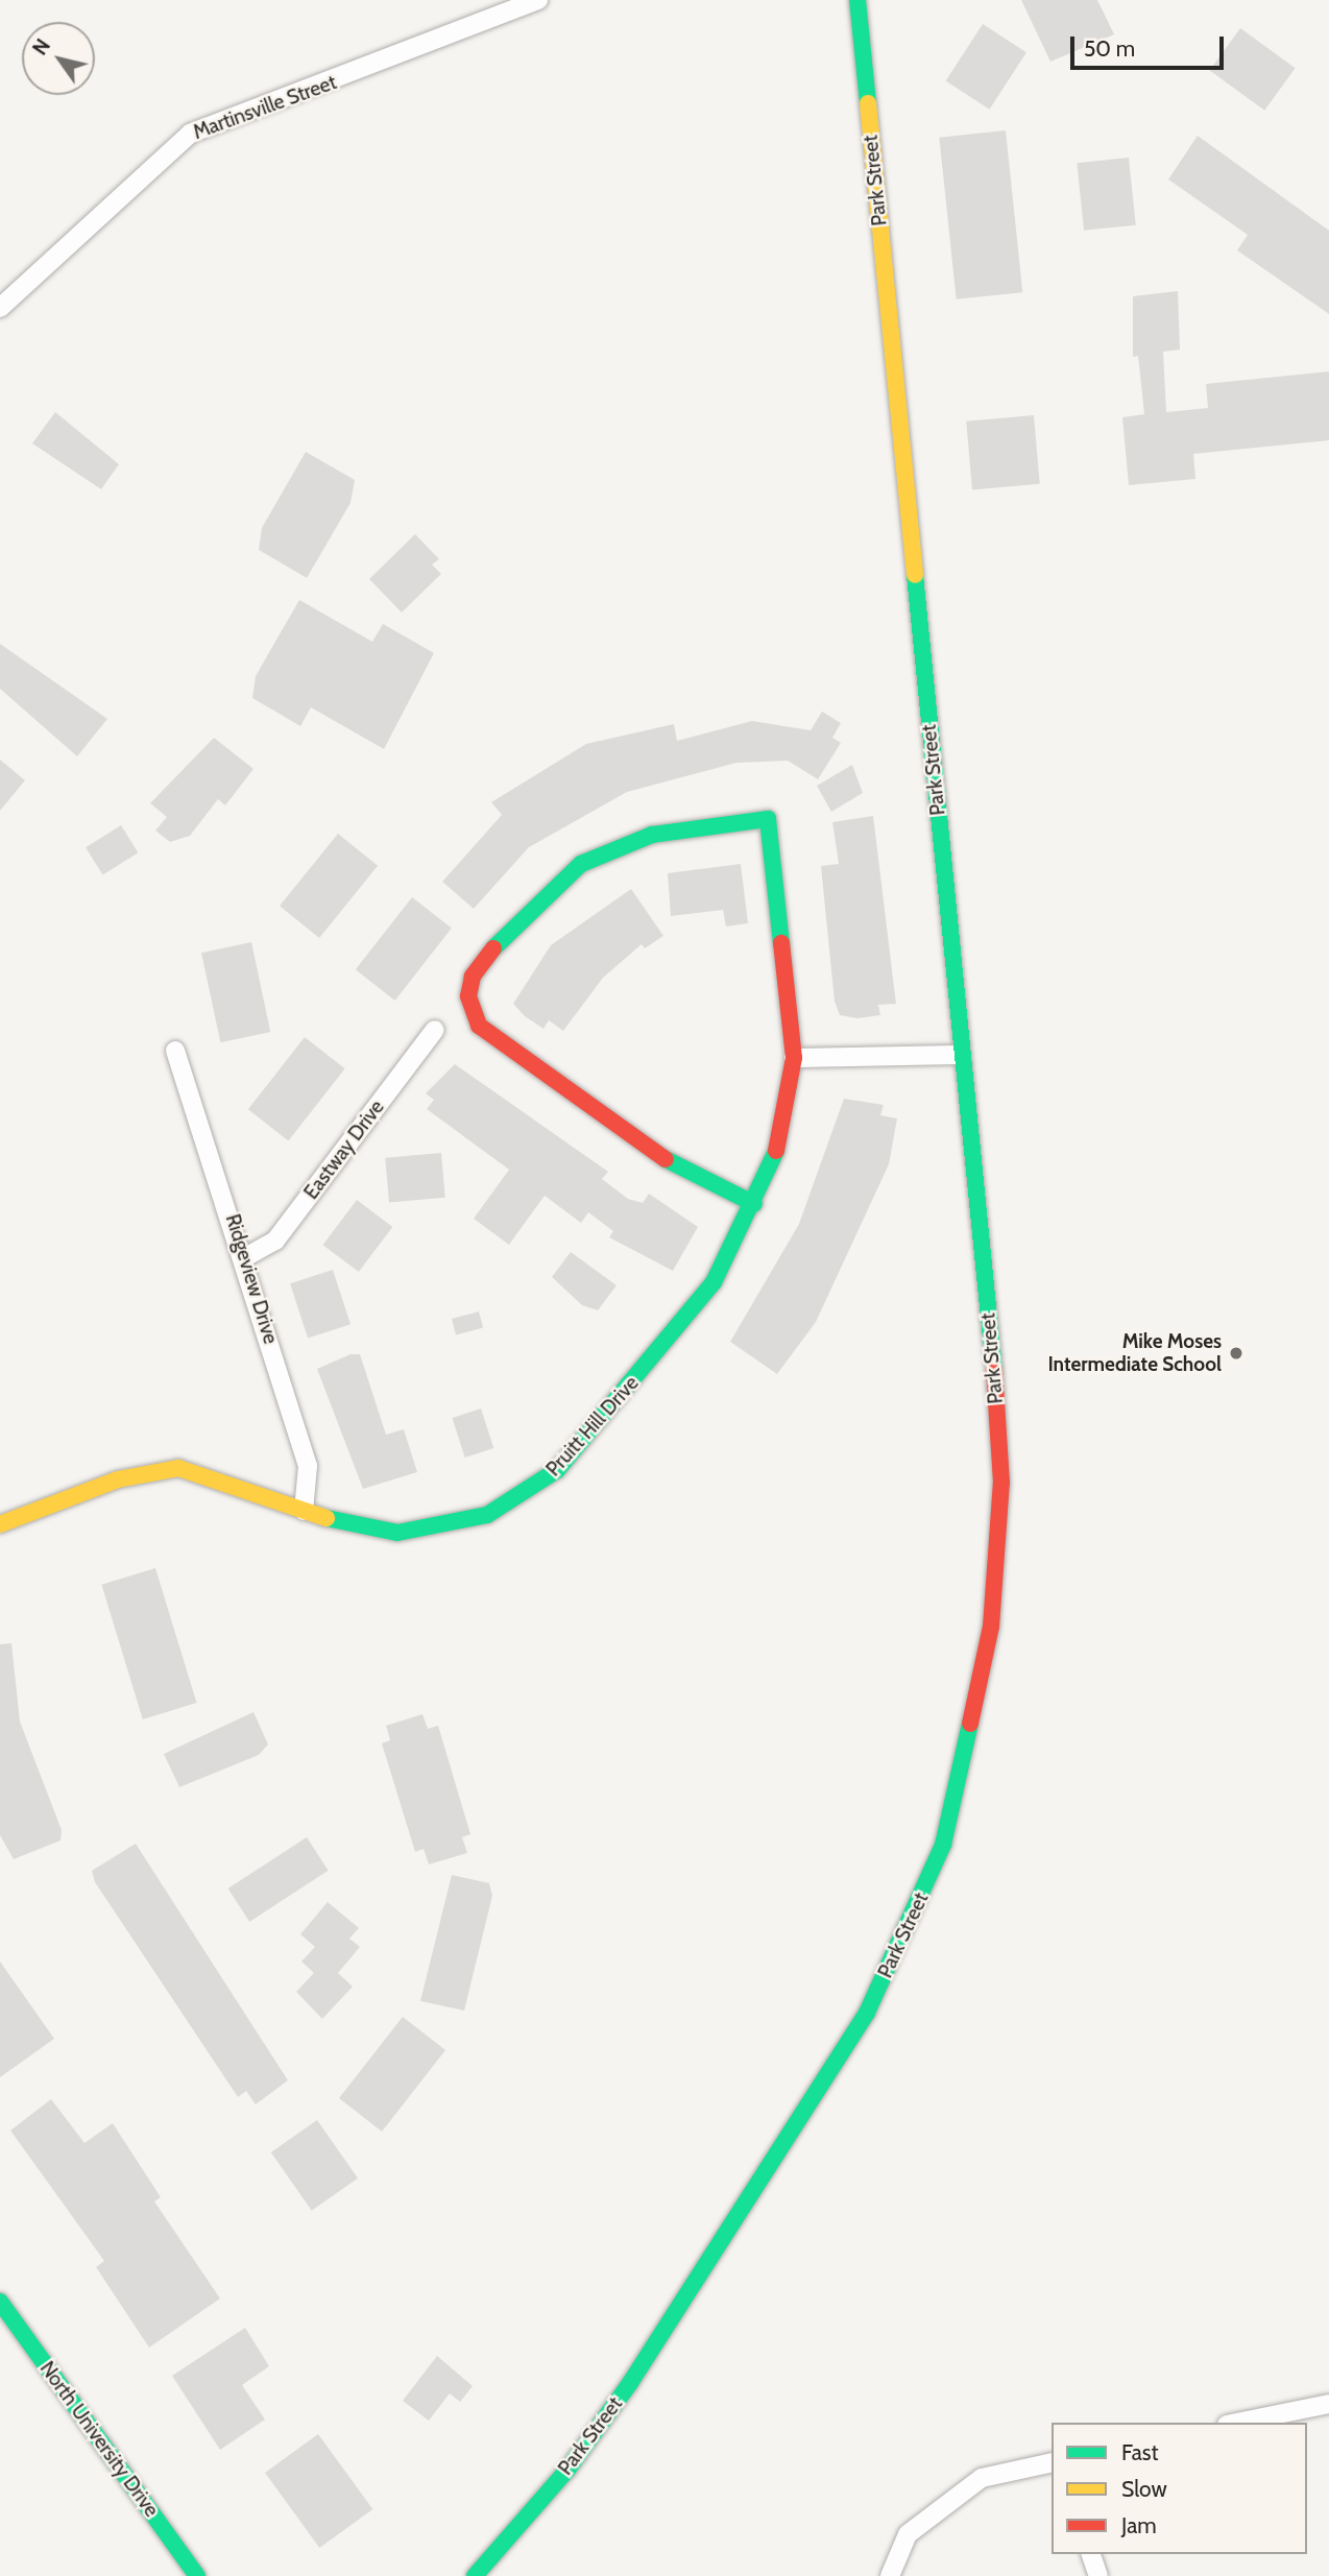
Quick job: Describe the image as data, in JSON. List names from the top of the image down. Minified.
{"streets":{"street":["Martinsville Street","Park Street","Eastway Drive","Ridgeview Drive","Pruitt Hill Drive","North University Drive"]},"crossings":[["Eastway Drive","Ridgeview Drive"],["Ridgeview Drive","Pruitt Hill Drive"]],"places":["Mike Moses Intermediate School"],"legend":["Fast","Slow","Jam"],"scale_bar":"50 m","north":"top left"}
